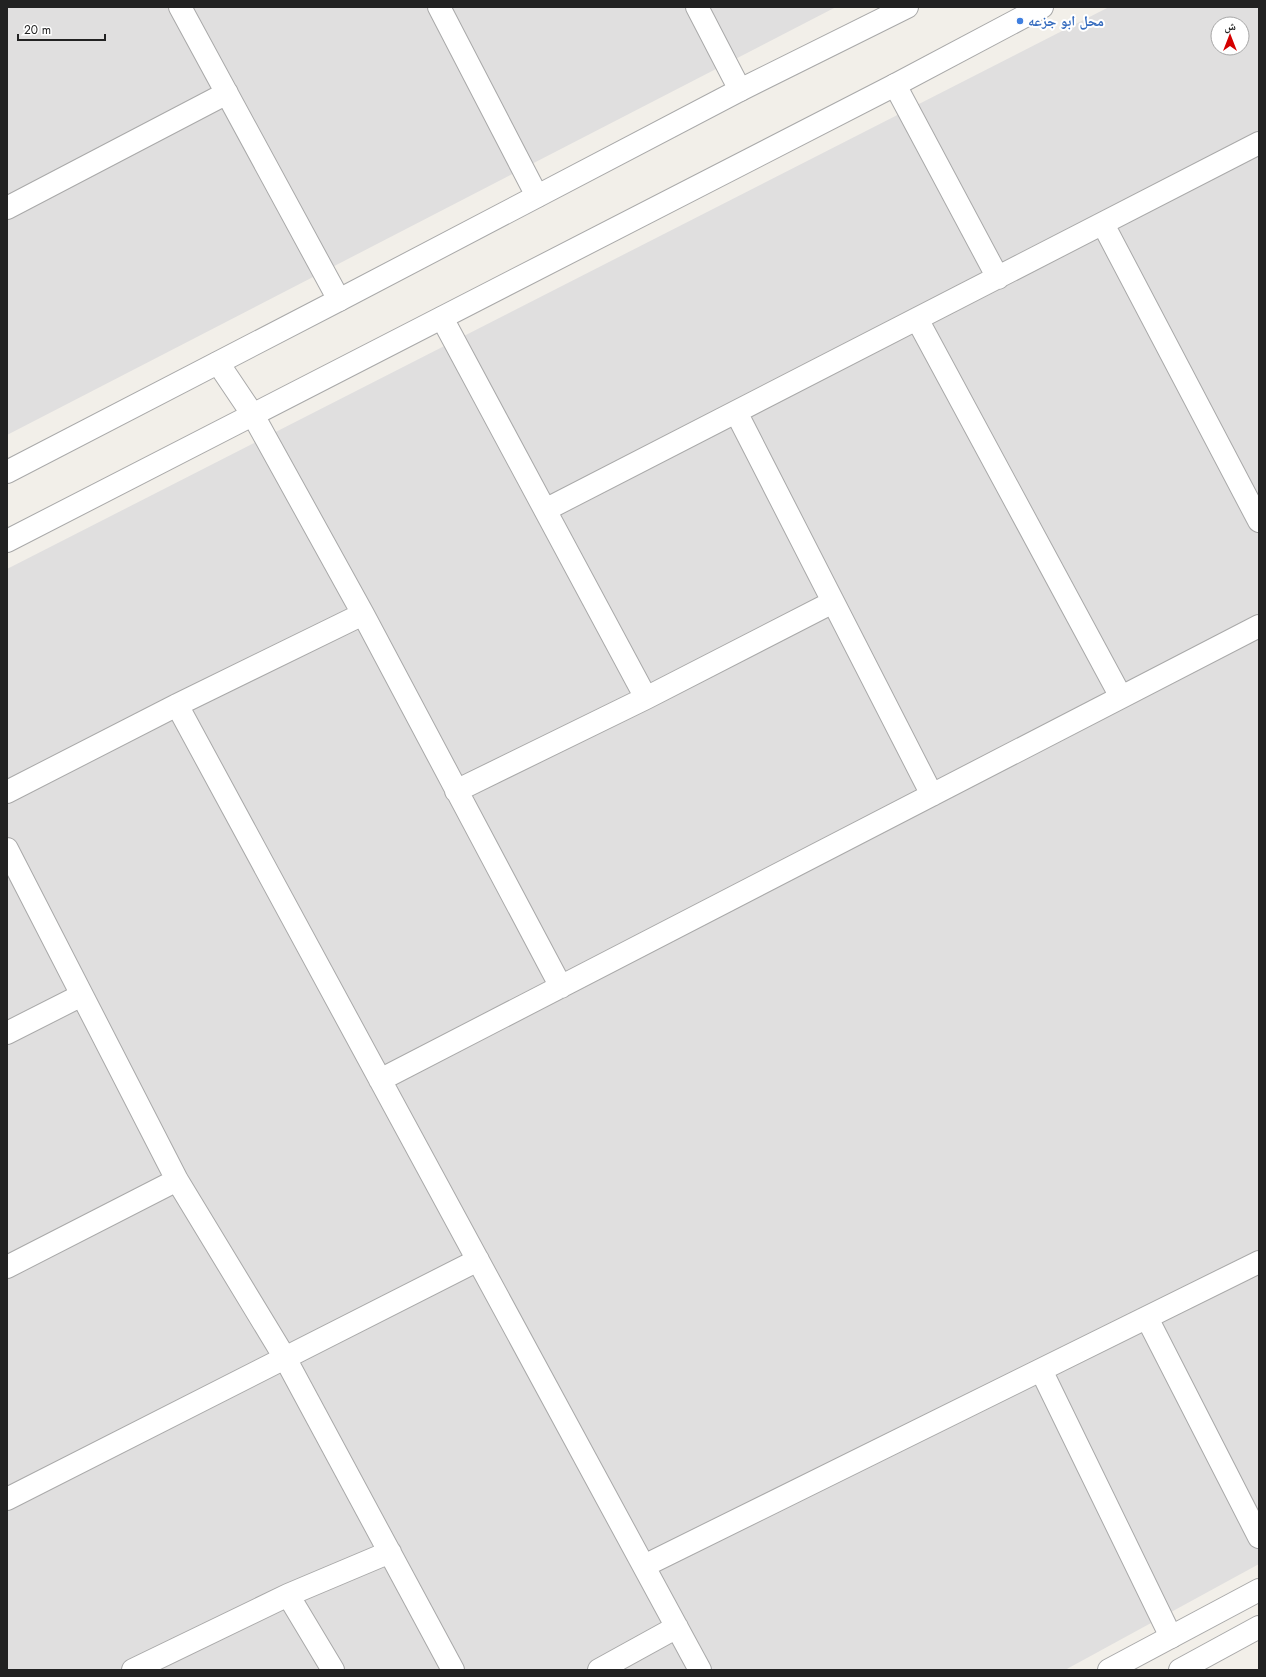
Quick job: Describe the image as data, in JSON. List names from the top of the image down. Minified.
{"places":["محل ابو جزعه"],"scale_bar":"20 m","north":"top"}
